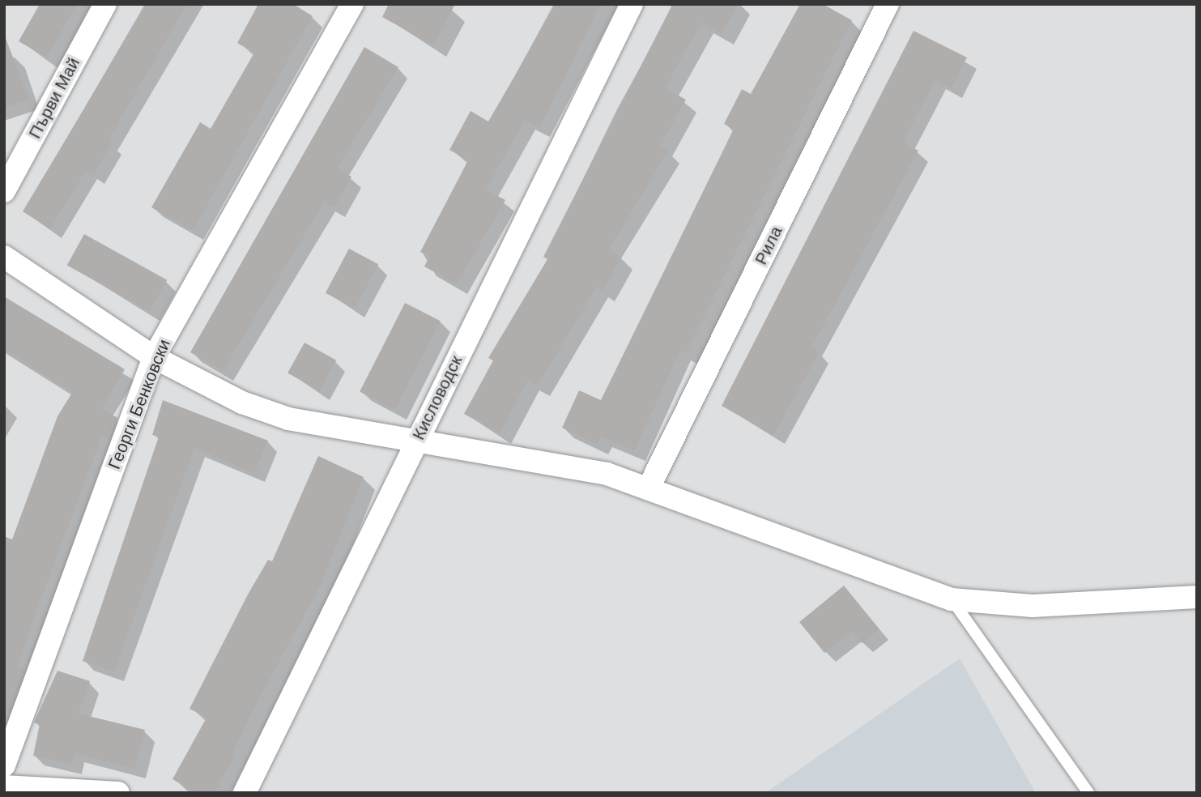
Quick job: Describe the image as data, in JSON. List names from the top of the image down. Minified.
{"streets":{"street":["Първи Май","Рила","Кисловодск","Георги Бенковски"]}}
